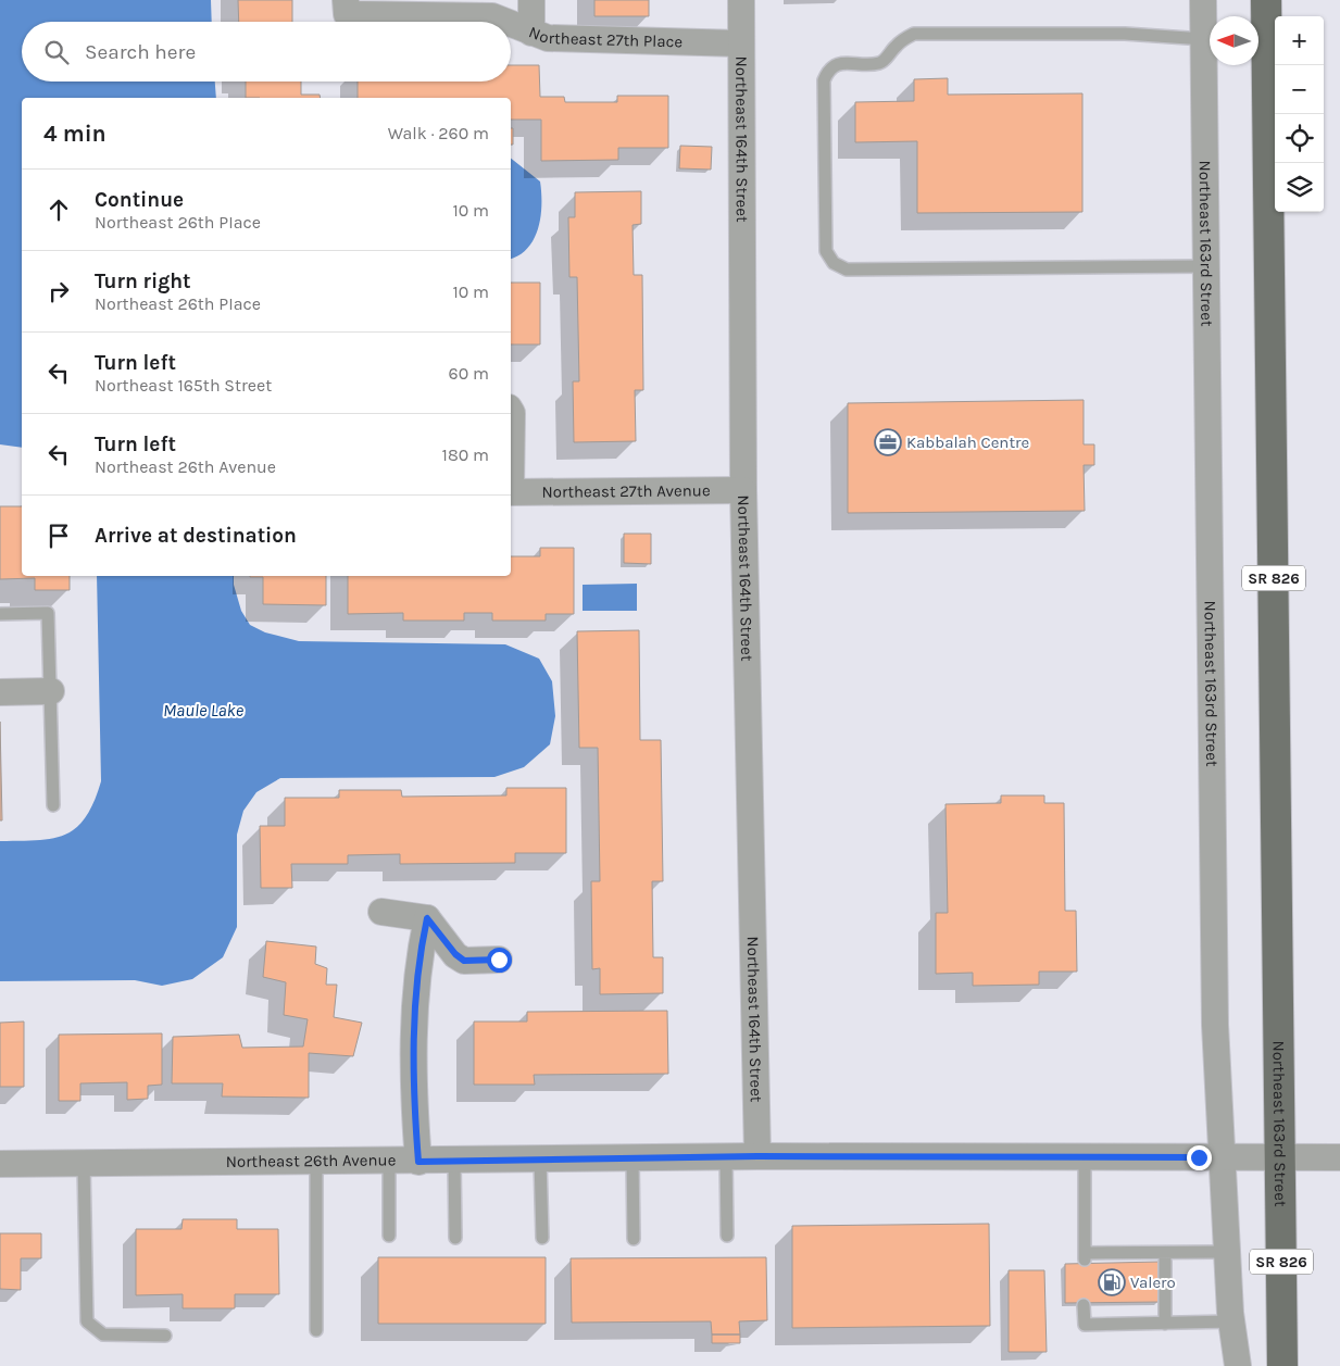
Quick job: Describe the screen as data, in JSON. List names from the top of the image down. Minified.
{"streets":{"main road":["Northeast 163rd Street","SR 826"],"street":["Northeast 27th Place","Northeast 164th Street","Northeast 27th Avenue","Northeast 26th Avenue"]},"crossings":[["Northeast 27th Place","Northeast 164th Street"],["Northeast 164th Street","Northeast 27th Avenue"],["Northeast 164th Street","Northeast 26th Avenue"],["Northeast 163rd Street","Northeast 26th Avenue"]],"water":["Maule Lake"],"places":{"office":["Kabbalah Centre"],"fuel station":["Valero"]},"north":"left","page":{"map_buttons":["+","−"],"search":"Search here","heading":["4 min","Walk · 260 m"],"list":[["Continue","Northeast 26th PIace","10 m"],["Turn right","Northeast 26th PIace","10 m"],["Turn left","Northeast 165th Street","60 m"],["Turn left","Northeast 26th Avenue","180 m"],"Arrive at destination"]}}
